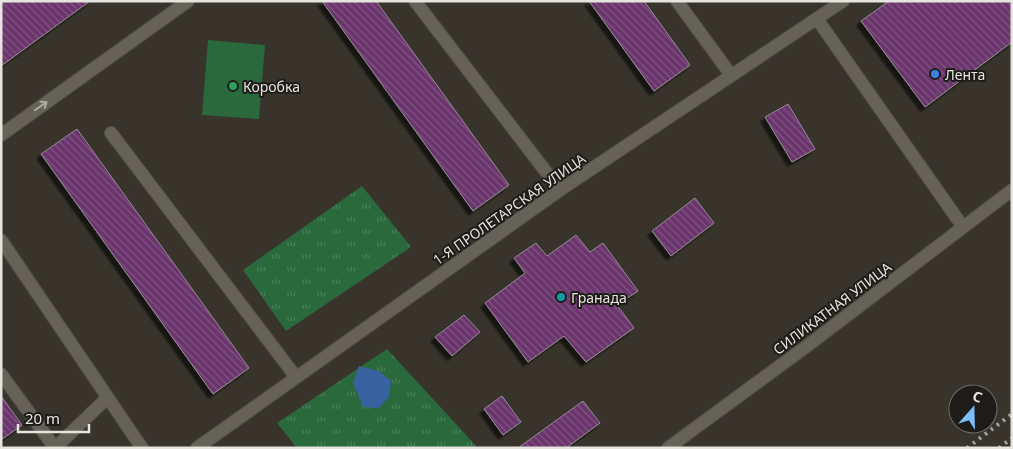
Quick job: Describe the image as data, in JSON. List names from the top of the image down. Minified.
{"streets":{"street":["1-Я ПРОЛЕТАРСКАЯ УЛИЦА","СИЛИКАТНАЯ УЛИЦА"]},"places":["Лента","Коробка","Гранада"],"scale_bar":"20 m","north":"top"}
